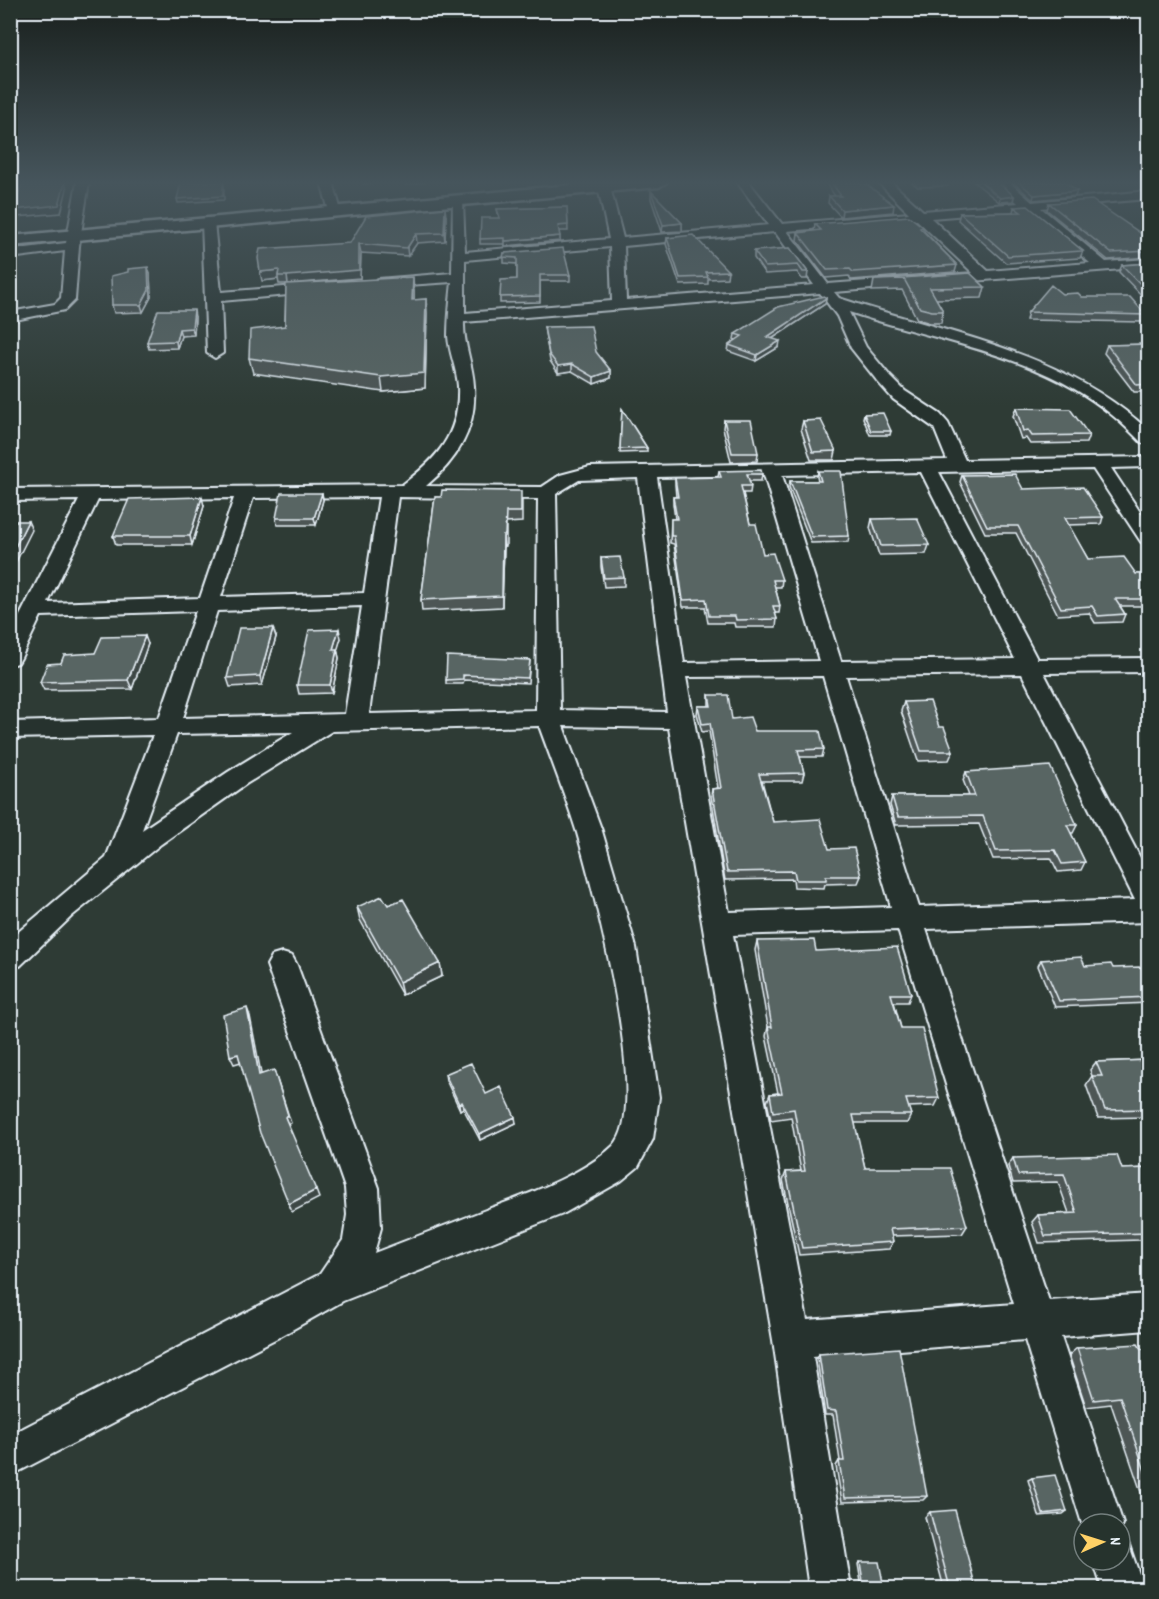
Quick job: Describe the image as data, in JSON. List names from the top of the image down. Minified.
{"north":"right"}
